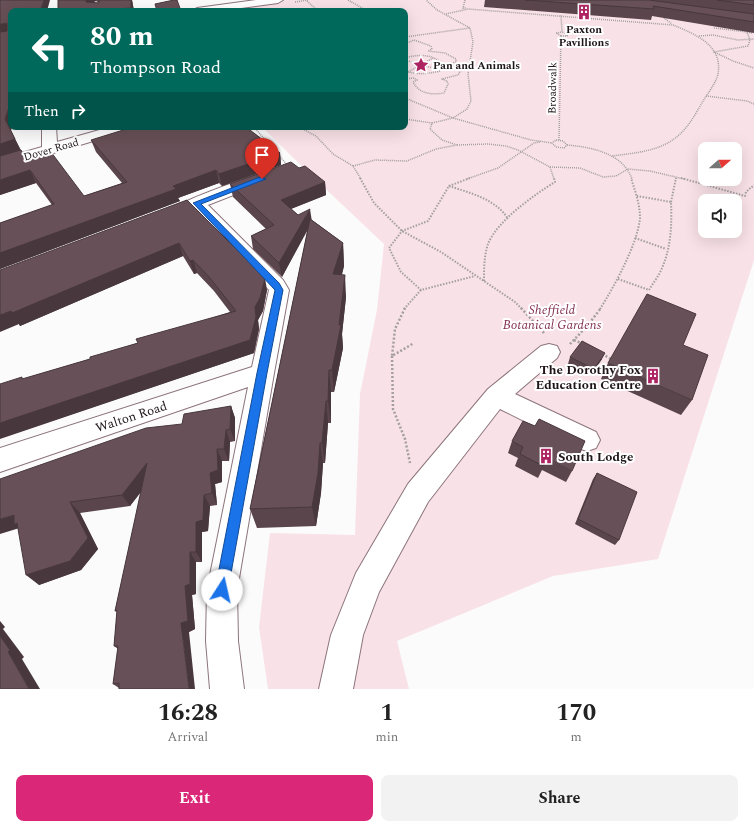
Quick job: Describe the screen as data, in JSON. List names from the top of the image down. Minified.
{"streets":{"street":["Dover Road","Walton Road"],"path":["Broadwalk"]},"parks":["Sheffield Botanical Gardens"],"places":{"building":["Paxton Pavillions","The Dorothy Fox Education Centre","South Lodge"],"place":["Pan and Animals"]},"north":"right","page":{"turn":["80 m","Thompson Road"],"then":"Then","eta":["16:28","Arrival","1","min","170","m"],"buttons":["Exit","Share"]}}
